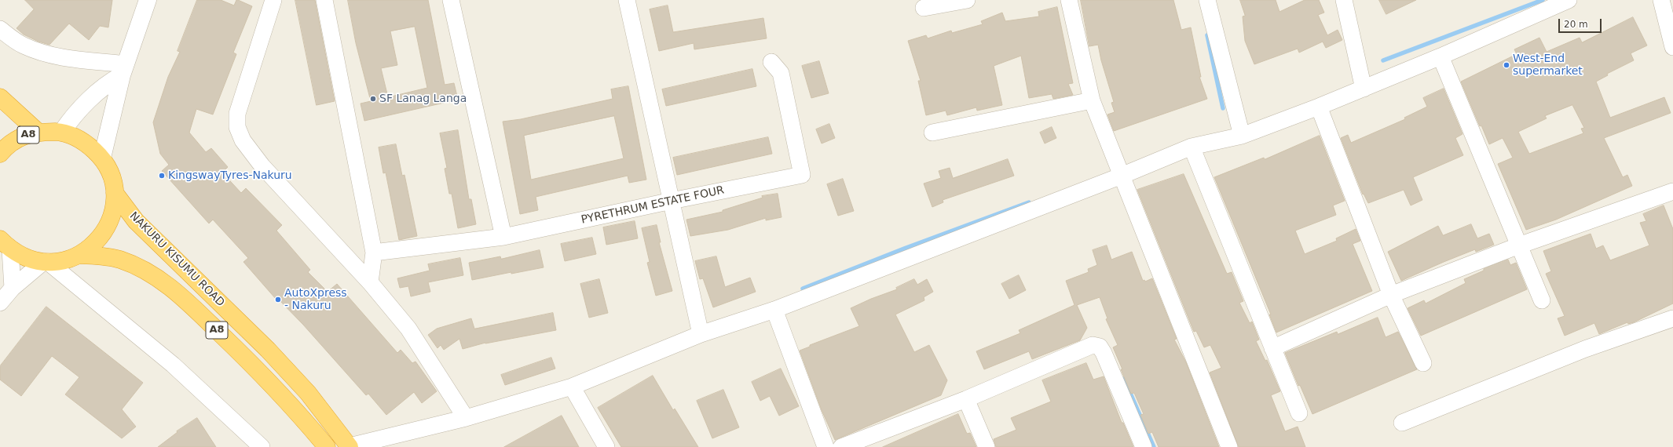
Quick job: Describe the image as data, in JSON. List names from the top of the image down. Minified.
{"streets":{"highway":["A8","NAKURU KISUMU ROAD"],"street":["PYRETHRUM ESTATE FOUR"]},"crossings":[["A8","NAKURU KISUMU ROAD"]],"places":["West-End supermarket","SF Lanag Langa","KingswayTyres-Nakuru","AutoXpress - Nakuru"],"scale_bar":"20 m"}
